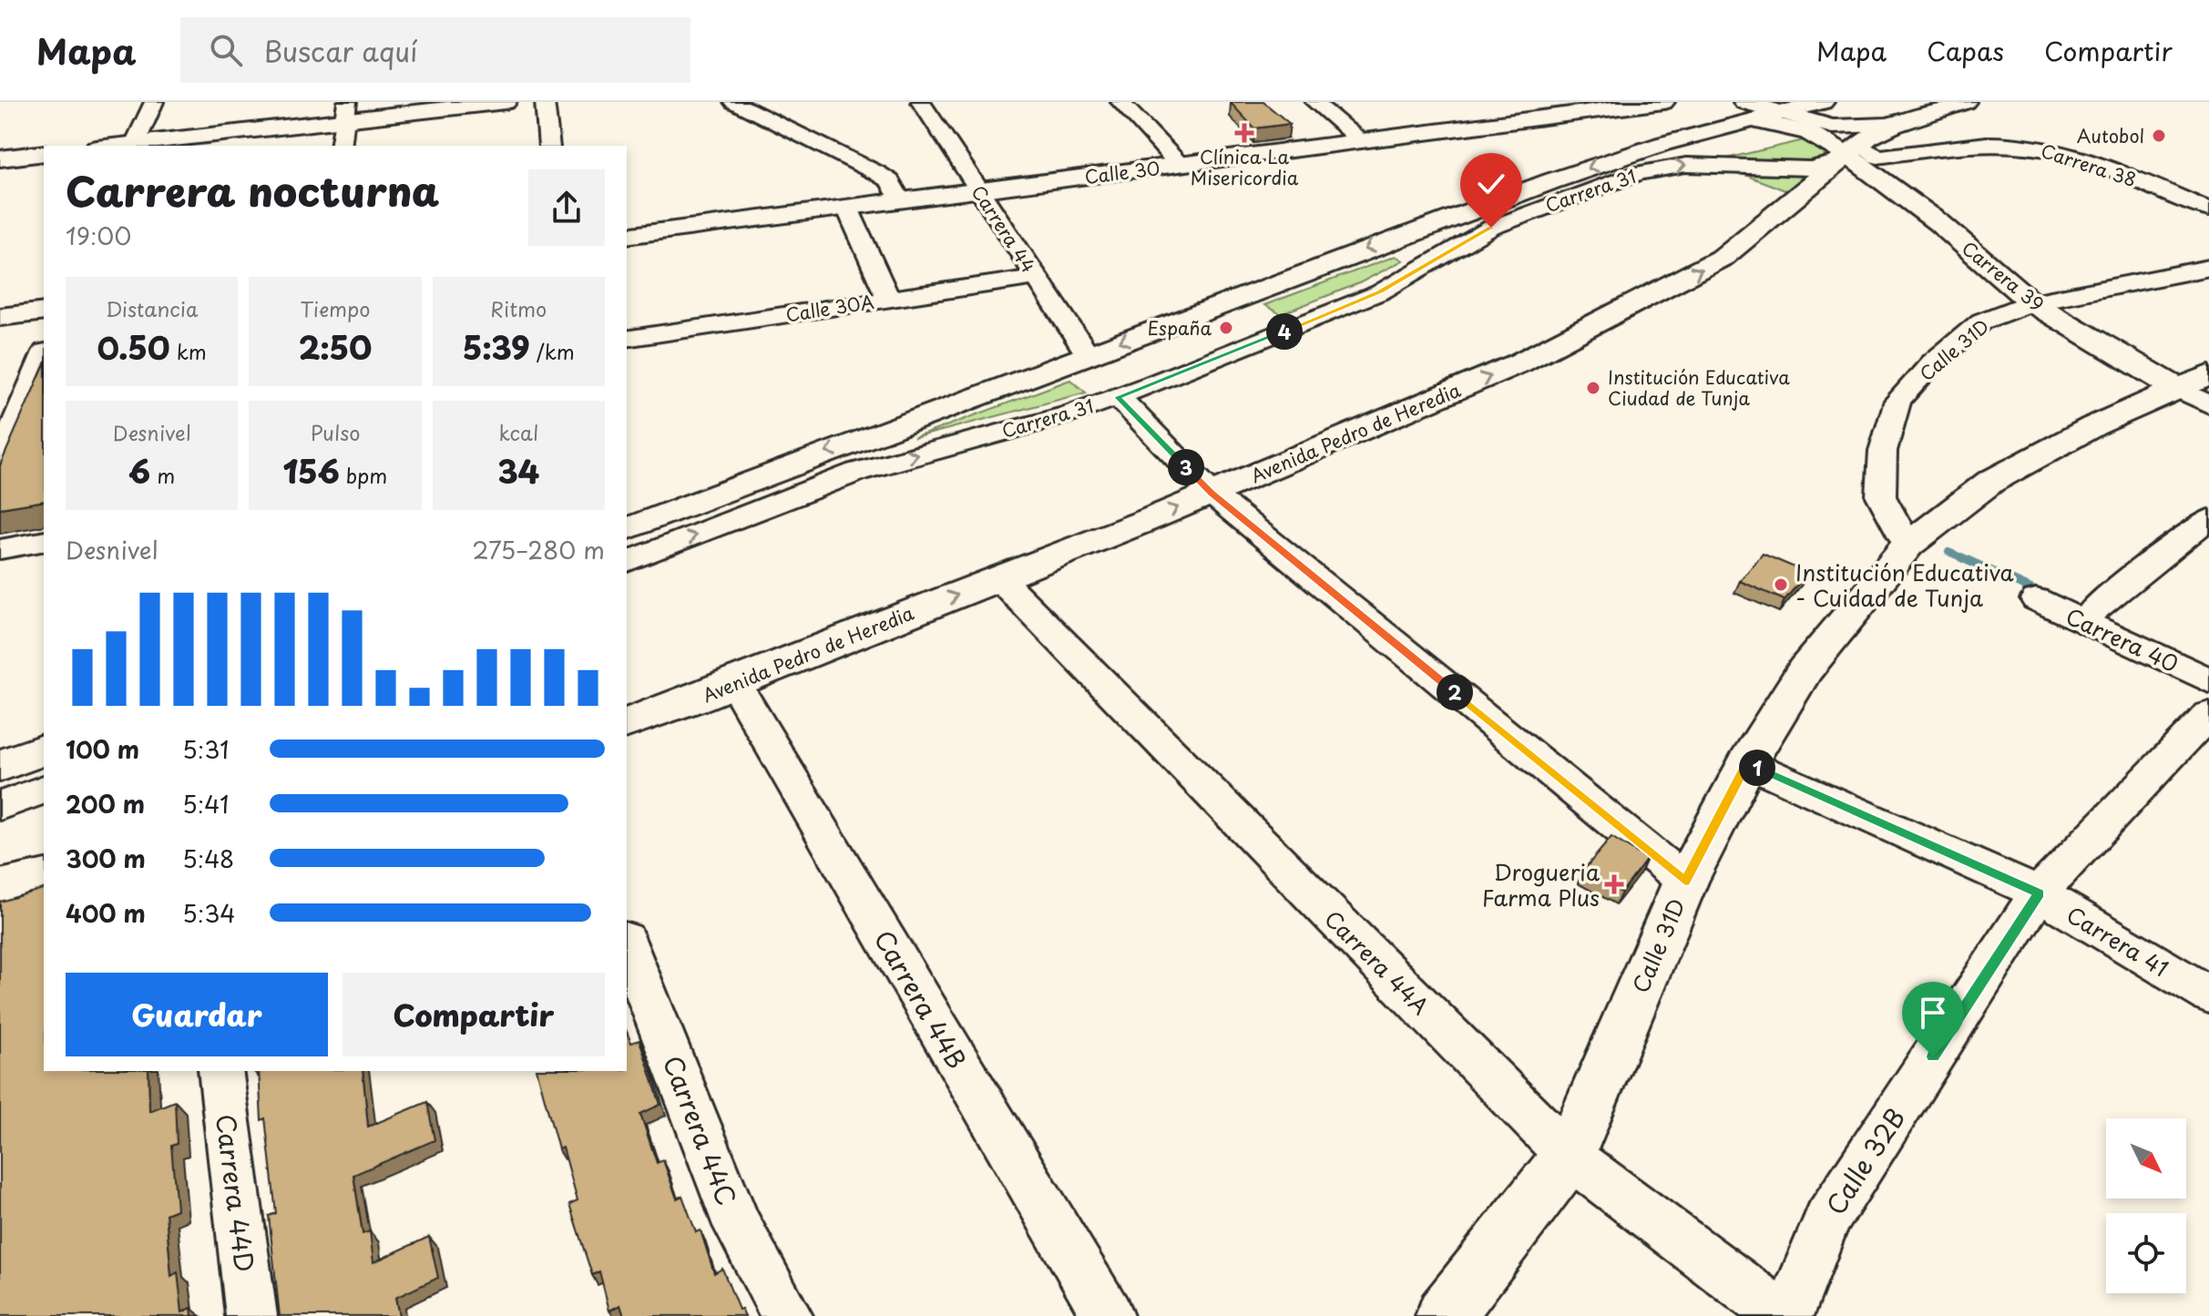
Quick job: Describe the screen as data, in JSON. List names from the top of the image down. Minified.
{"streets":{"main road":["Calle 30","Carrera 39","Calle 31D","Avenida Pedro de Heredia"],"street":["Carrera 38","Carrera 31","Carrera 44","Calle 30A","Carrera 40","Carrera 41","Carrera 44A","Carrera 44B","Carrera 44C","Calle 32B","Carrera 44D"]},"crossings":[["Carrera 38","Carrera 31"],["Carrera 38","Carrera 39"],["Carrera 38","Avenida Pedro de Heredia"],["Calle 30","Carrera 44"],["Carrera 31","Carrera 39"],["Carrera 31","Avenida Pedro de Heredia"],["Carrera 44","Calle 30A"],["Carrera 39","Calle 31D"],["Carrera 39","Avenida Pedro de Heredia"],["Calle 31D","Carrera 41"],["Calle 31D","Carrera 44A"],["Avenida Pedro de Heredia","Carrera 44A"],["Avenida Pedro de Heredia","Carrera 44B"],["Carrera 41","Calle 32B"]],"one_way":["Carrera 31"],"places":{"health":["Clínica La Misericordia","Drogueria Farma Plus"],"other":["Autobol","España","Institución Educativa Ciudad de Tunja","Institución Educativa - Cuidad de Tunja"]},"north":"bottom right","page":{"header":"Mapa","search":"Buscar aquí","nav":["Mapa","Capas","Compartir"],"heading":["Carrera nocturna","19:00"],"stats":[["Distancia","0.50 km"],["Tiempo","2:50"],["Ritmo","5:39 /km"],["Desnivel","6 m"],["Pulso","156 bpm"],["kcal","34"]],"pins":["4","3","2","1"],"chart":["Desnivel","275–280 m"],"list":[{"name":"100 m","note":"5:31"},{"name":"200 m","note":"5:41"},{"name":"300 m","note":"5:48"},{"name":"400 m","note":"5:34"}],"buttons":["Guardar","Compartir"]}}
